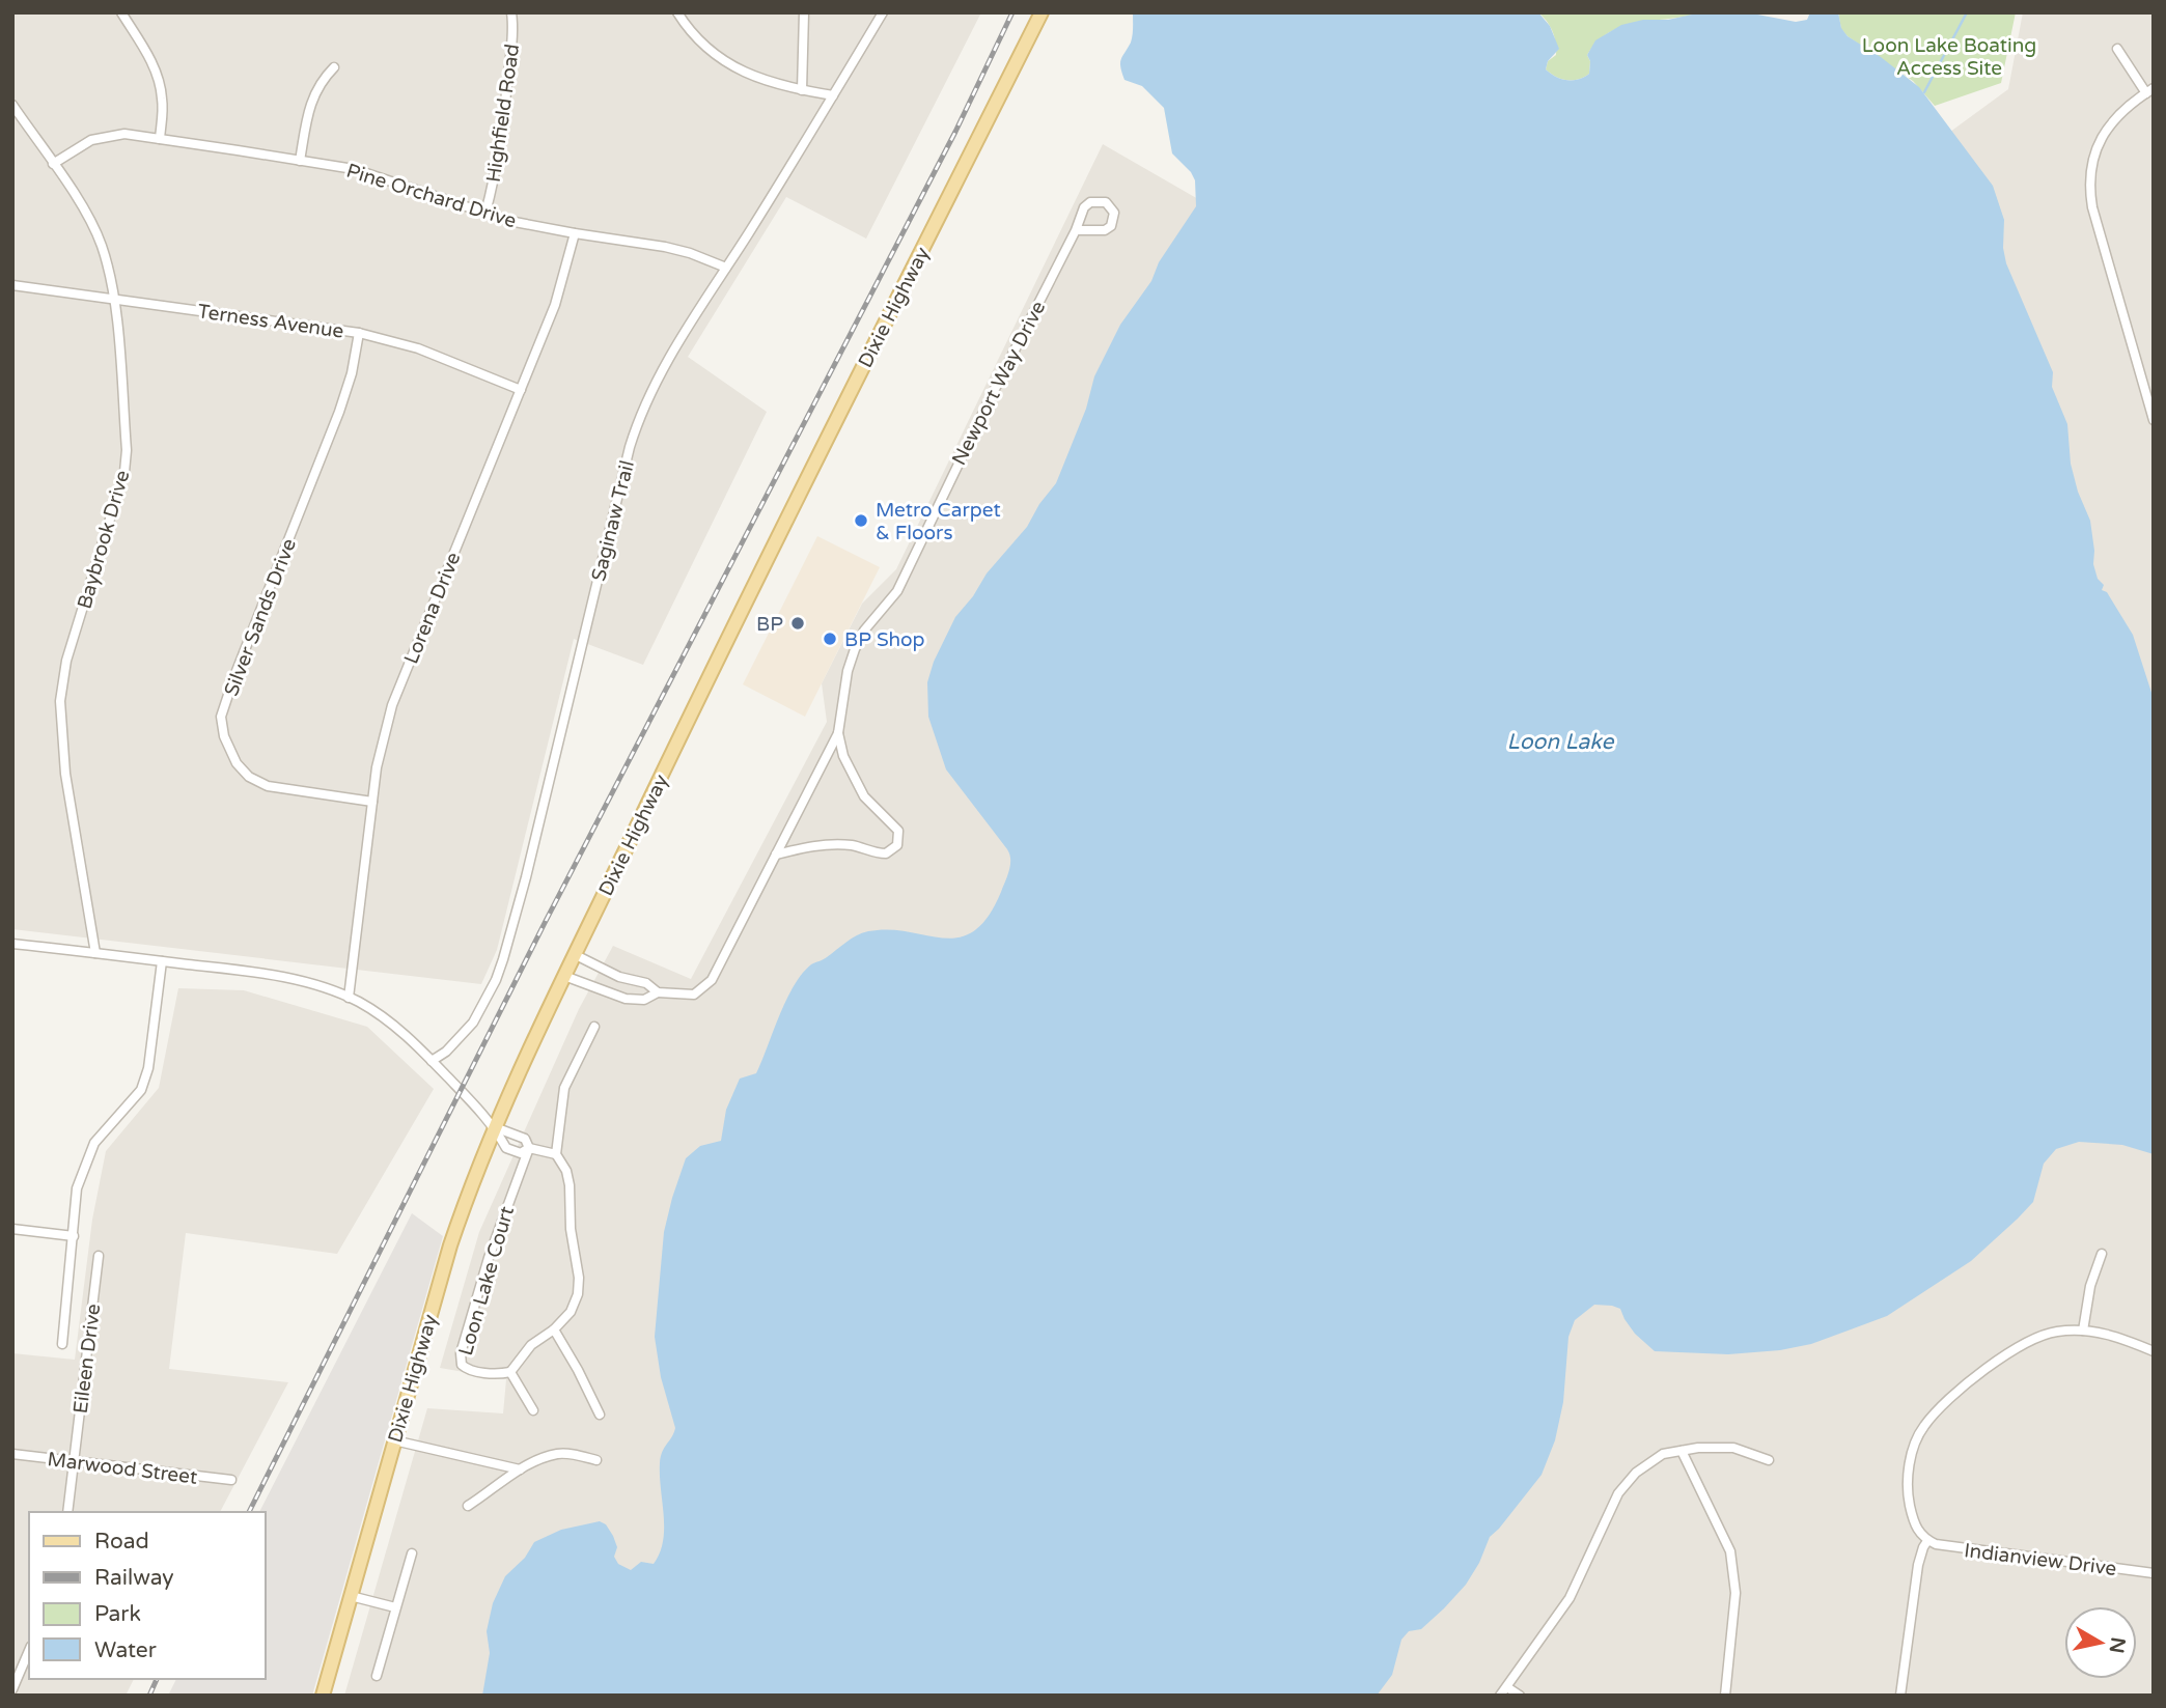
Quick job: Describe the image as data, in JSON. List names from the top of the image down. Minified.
{"streets":{"main road":["Dixie Highway"],"street":["Highfield Road","Pine Orchard Drive","Terness Avenue","Newport Way Drive","Saginaw Trail","Baybrook Drive","Lorena Drive","Silver Sands Drive","Loon Lake Court","Eileen Drive","Marwood Street","Indianview Drive"]},"crossings":[["Highfield Road","Pine Orchard Drive"],["Pine Orchard Drive","Saginaw Trail"],["Pine Orchard Drive","Baybrook Drive"],["Pine Orchard Drive","Lorena Drive"],["Dixie Highway","Newport Way Drive"],["Terness Avenue","Baybrook Drive"],["Terness Avenue","Lorena Drive"],["Terness Avenue","Silver Sands Drive"],["Lorena Drive","Silver Sands Drive"],["Eileen Drive","Marwood Street"]],"water":["Loon Lake"],"parks":["Loon Lake Boating Access Site"],"places":["Metro Carpet & Floors","BP","BP Shop"],"legend":["Road","Railway","Park","Water"],"north":"right"}
